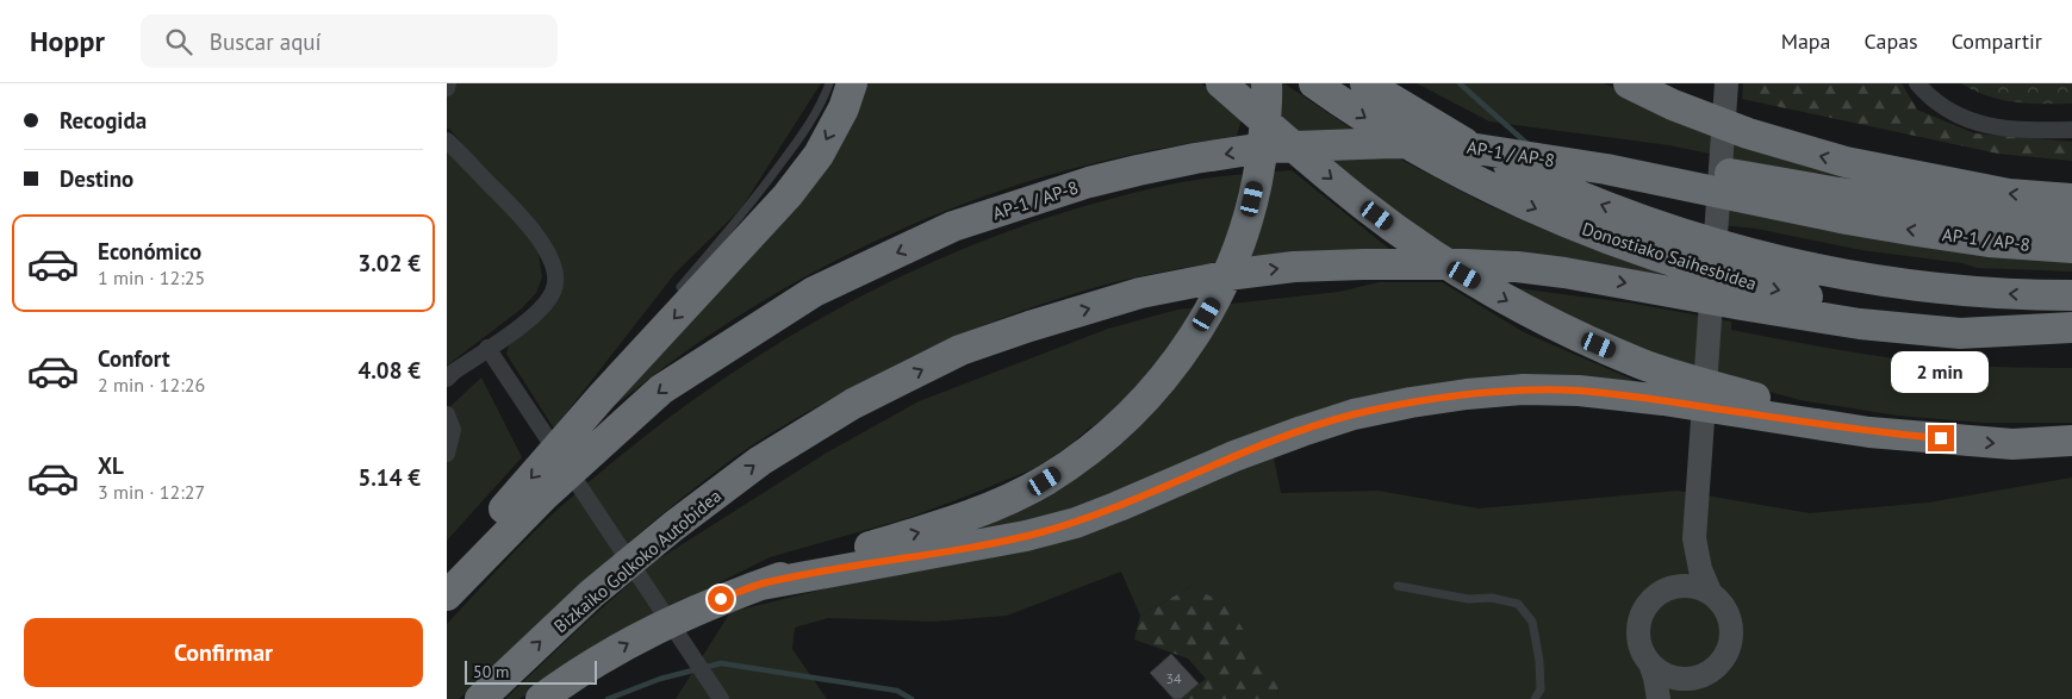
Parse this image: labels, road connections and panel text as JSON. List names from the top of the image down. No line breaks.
{"streets":{"highway":["AP-1 / AP-8","Donostiako Saihesbidea","Bizkaiko Golkoko Autobidea"]},"crossings":[["Donostiako Saihesbidea","Bizkaiko Golkoko Autobidea"]],"house_numbers":["34"],"scale_bar":"50 m","page":{"header":"Hoppr","search":"Buscar aquí","nav":["Mapa","Capas","Compartir"],"banner":["Recogida","Destino"],"list":[{"name":"Económico","note":"1 min · 12:25","value":"3.02 €"},{"name":"Confort","note":"2 min · 12:26","value":"4.08 €"},{"name":"XL","note":"3 min · 12:27","value":"5.14 €"}],"bubble":"2 min","buttons":"Confirmar","scale":"50 m"}}
